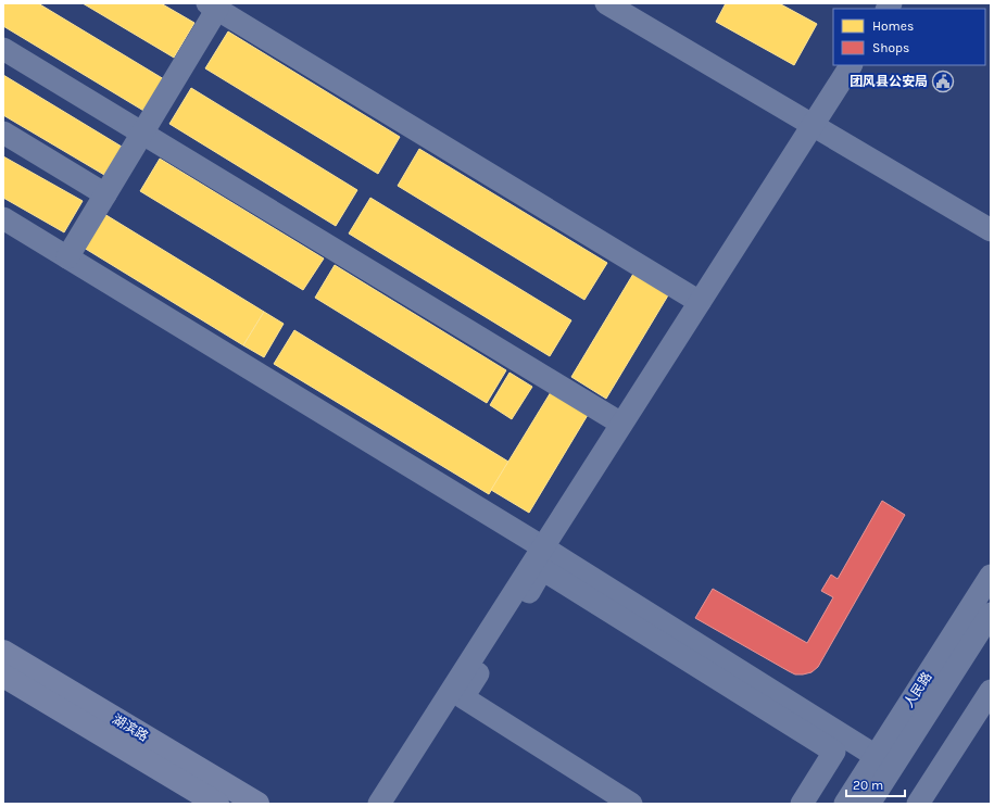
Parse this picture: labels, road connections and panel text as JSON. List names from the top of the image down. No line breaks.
{"streets":{"main road":["湖滨路"],"street":["人民路"]},"places":{"public building":["团风县公安局"]},"legend":["Homes","Shops"],"scale_bar":"20 m"}
